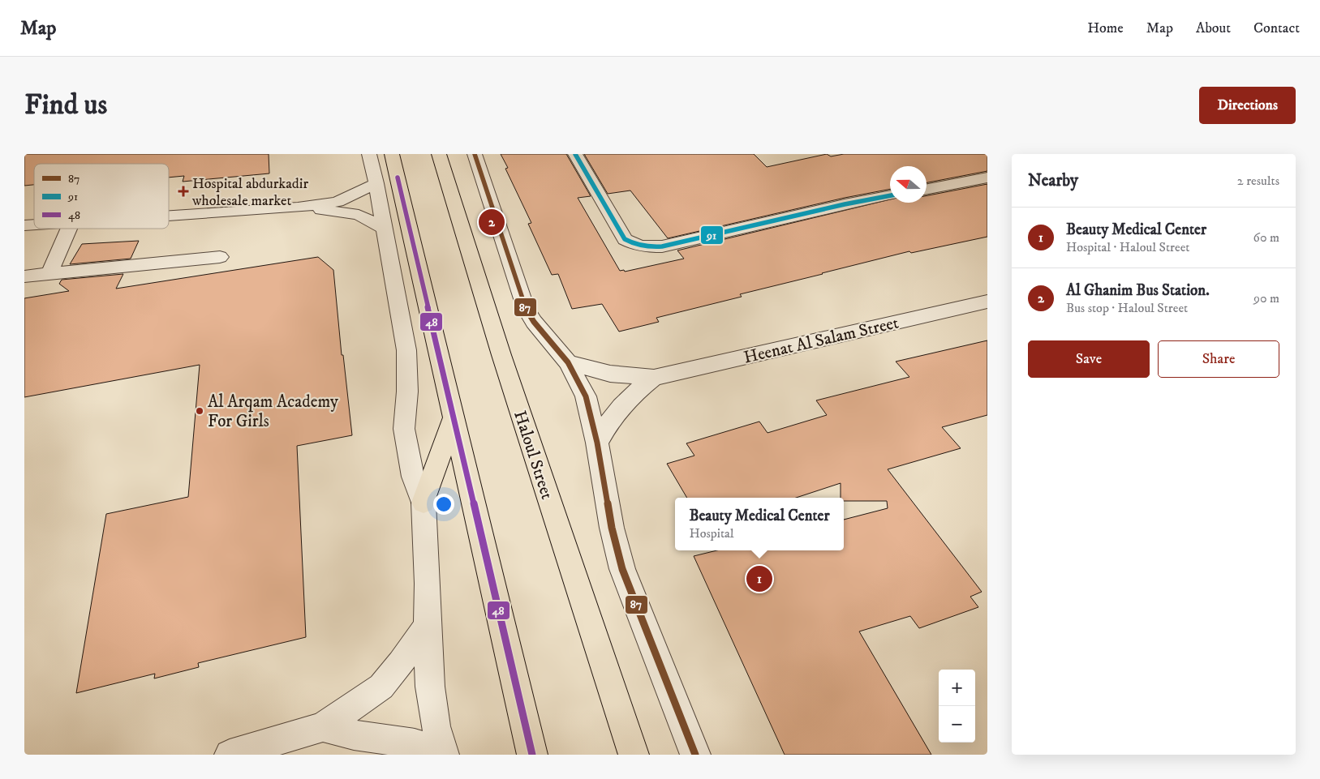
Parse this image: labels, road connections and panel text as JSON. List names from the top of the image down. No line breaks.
{"streets":{"main road":["Haloul Street"],"street":["Heenat Al Salam Street"]},"places":{"health":["Hospital abdurkadir wholesale market"],"other":["Al Arqam Academy For Girls"]},"lines":["transit line 87","transit line 91","transit line 48"],"legend":["87","91","48"],"north":"left","page":{"header":"Map","nav":["Home","Map","About","Contact"],"buttons":["Directions",["Save","Share"]],"title":"Find us","heading":["Nearby","2 results"],"list":[{"mark":"1","name":"Beauty Medical Center","note":"Hospital · Haloul Street","value":"60 m"},{"mark":"2","name":"Al Ghanim Bus Station.","note":"Bus stop · Haloul Street","value":"90 m"}],"pins":["2","1"],"popup":["Beauty Medical Center","Hospital"],"map_buttons":["+","−"]}}
